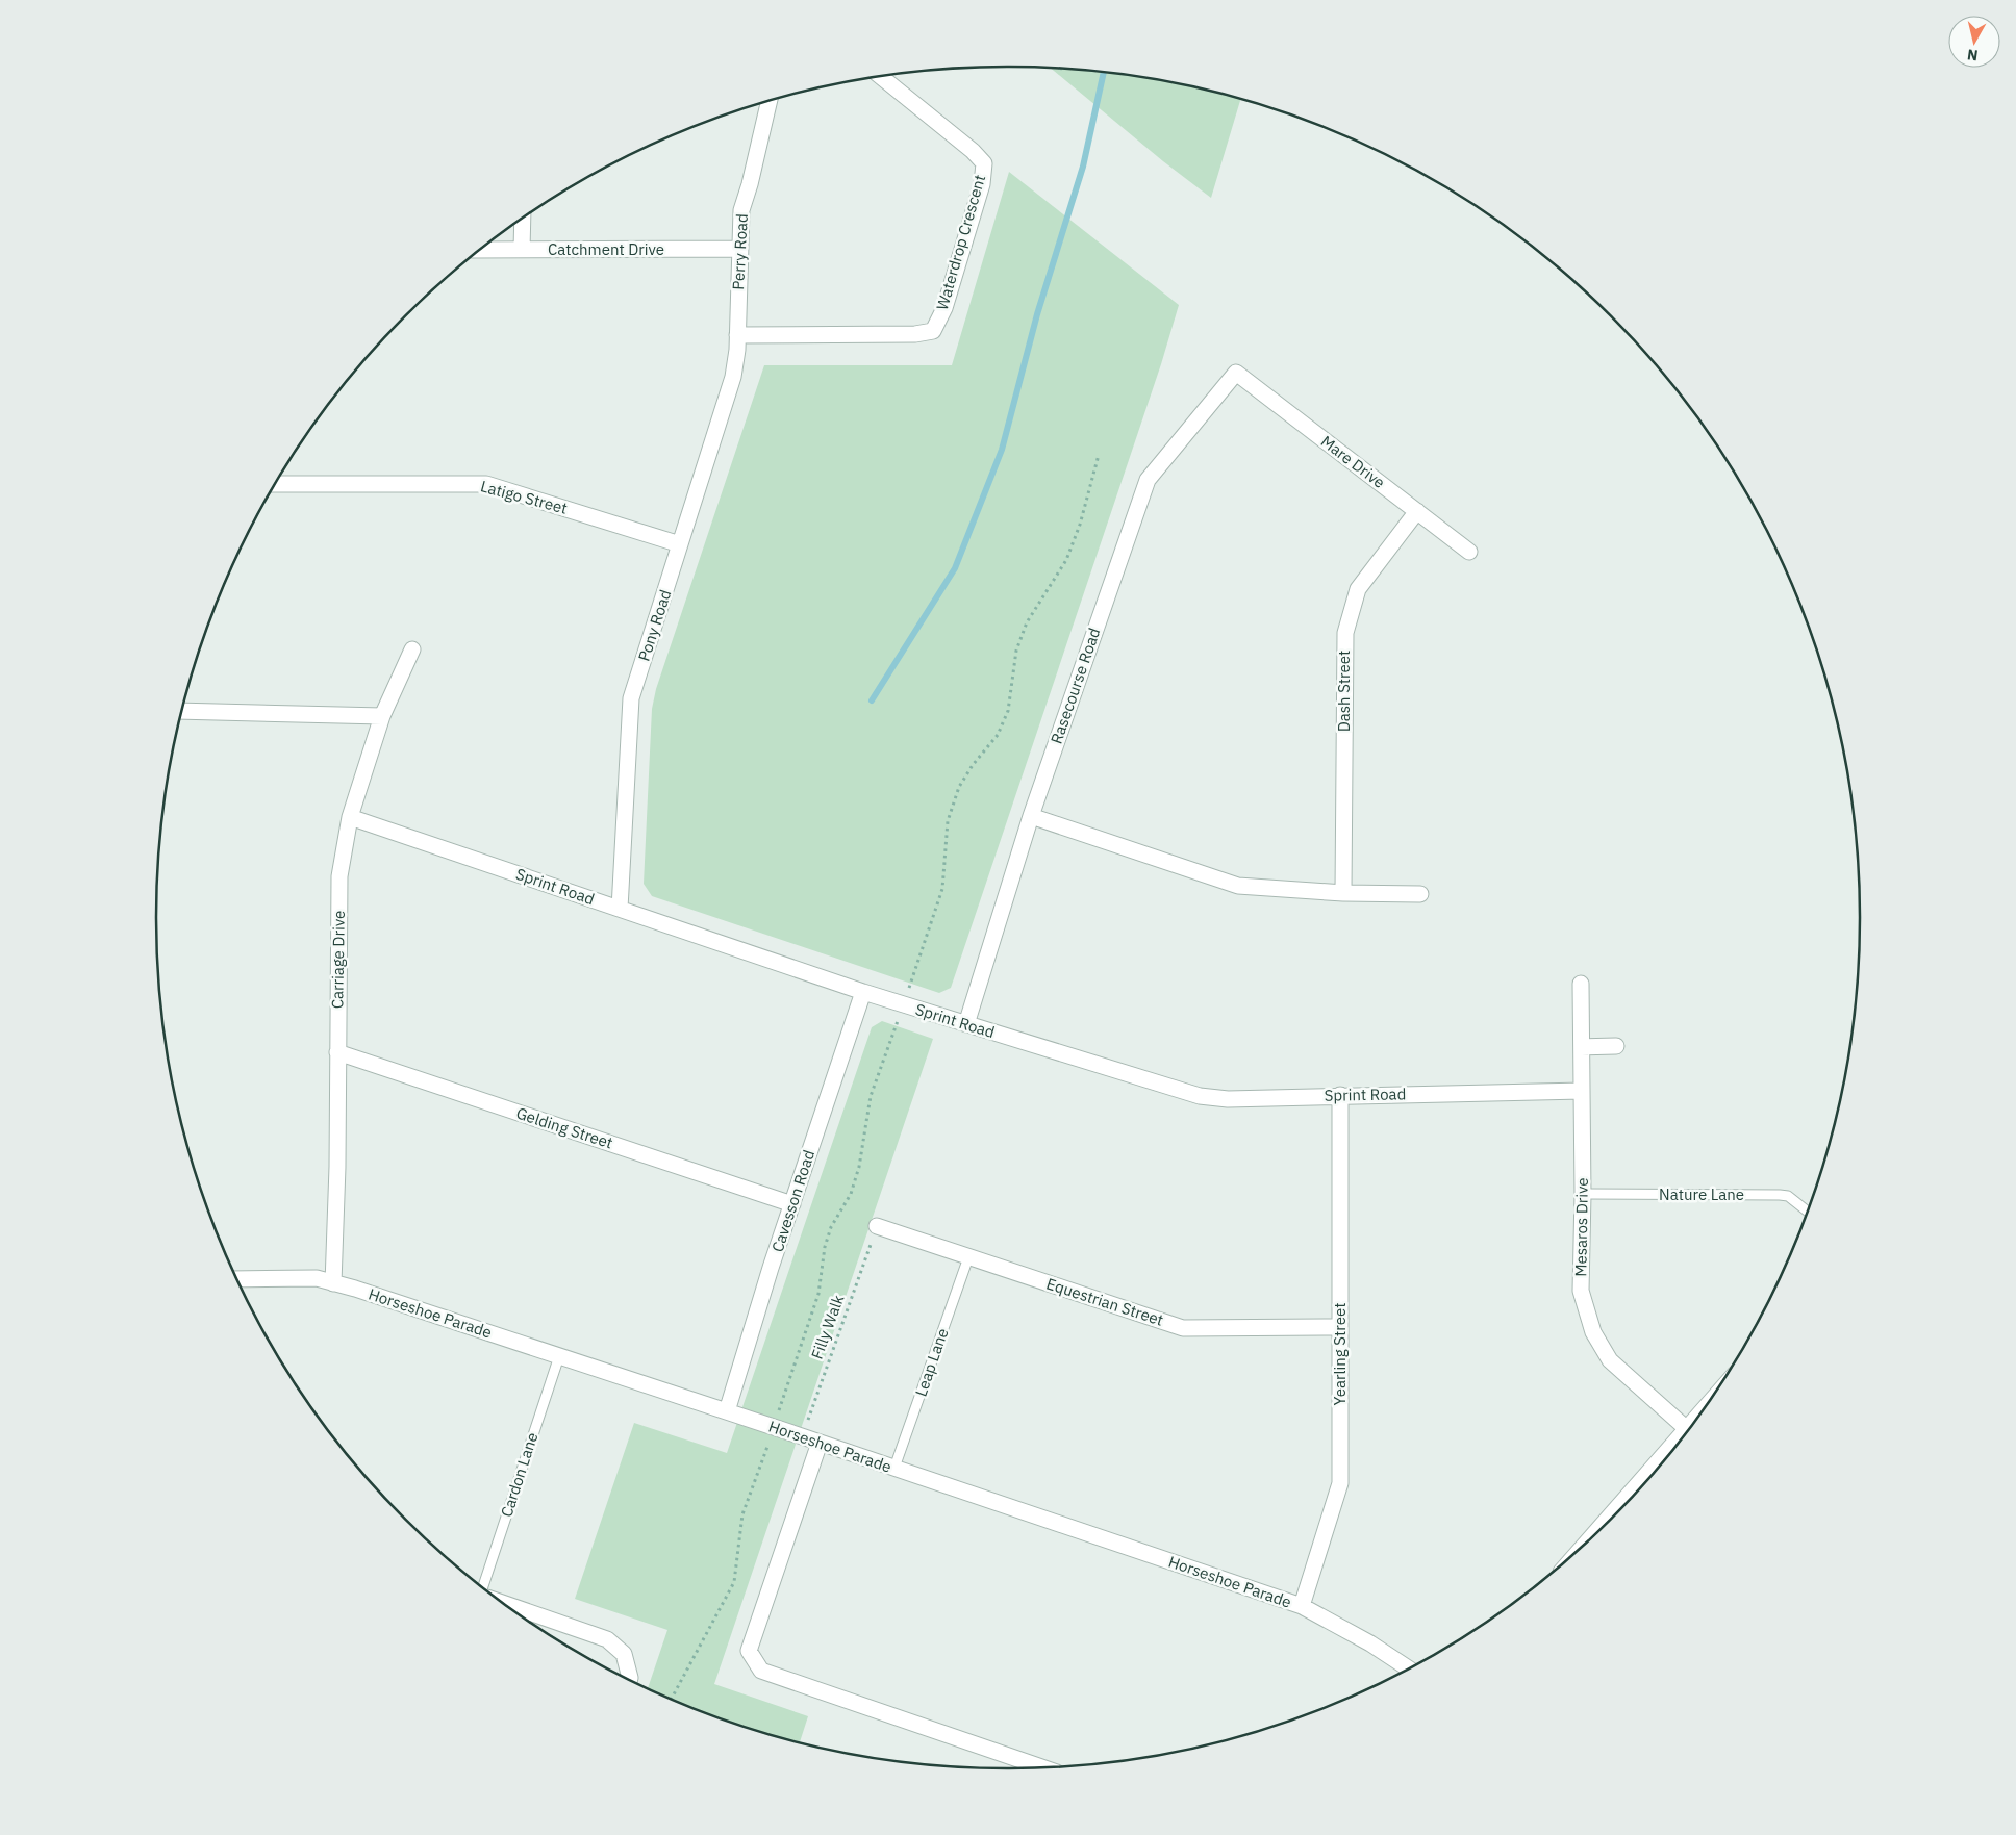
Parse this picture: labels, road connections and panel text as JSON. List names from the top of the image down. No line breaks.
{"streets":{"street":["Waterdrop Crescent","Catchment Drive","Perry Road","Mare Drive","Latigo Street","Pony Road","Rasecourse Road","Dash Street","Sprint Road","Carriage Drive","Gelding Street","Cavesson Road","Mesaros Drive","Equestrian Street","Horseshoe Parade","Yearling Street"],"lane":["Nature Lane","Leap Lane","Cardon Lane"],"path":["Filly Walk"]},"crossings":[["Waterdrop Crescent","Perry Road"],["Waterdrop Crescent","Pony Road"],["Catchment Drive","Perry Road"],["Perry Road","Pony Road"],["Mare Drive","Rasecourse Road"],["Mare Drive","Dash Street"],["Latigo Street","Pony Road"],["Pony Road","Sprint Road"],["Rasecourse Road","Sprint Road"],["Sprint Road","Carriage Drive"],["Sprint Road","Cavesson Road"],["Sprint Road","Mesaros Drive"],["Sprint Road","Yearling Street"],["Carriage Drive","Gelding Street"],["Carriage Drive","Horseshoe Parade"],["Gelding Street","Cavesson Road"],["Nature Lane","Mesaros Drive"],["Cavesson Road","Horseshoe Parade"],["Equestrian Street","Filly Walk"],["Equestrian Street","Yearling Street"],["Equestrian Street","Leap Lane"],["Horseshoe Parade","Filly Walk"],["Horseshoe Parade","Yearling Street"],["Horseshoe Parade","Leap Lane"],["Horseshoe Parade","Cardon Lane"]],"north":"bottom"}
